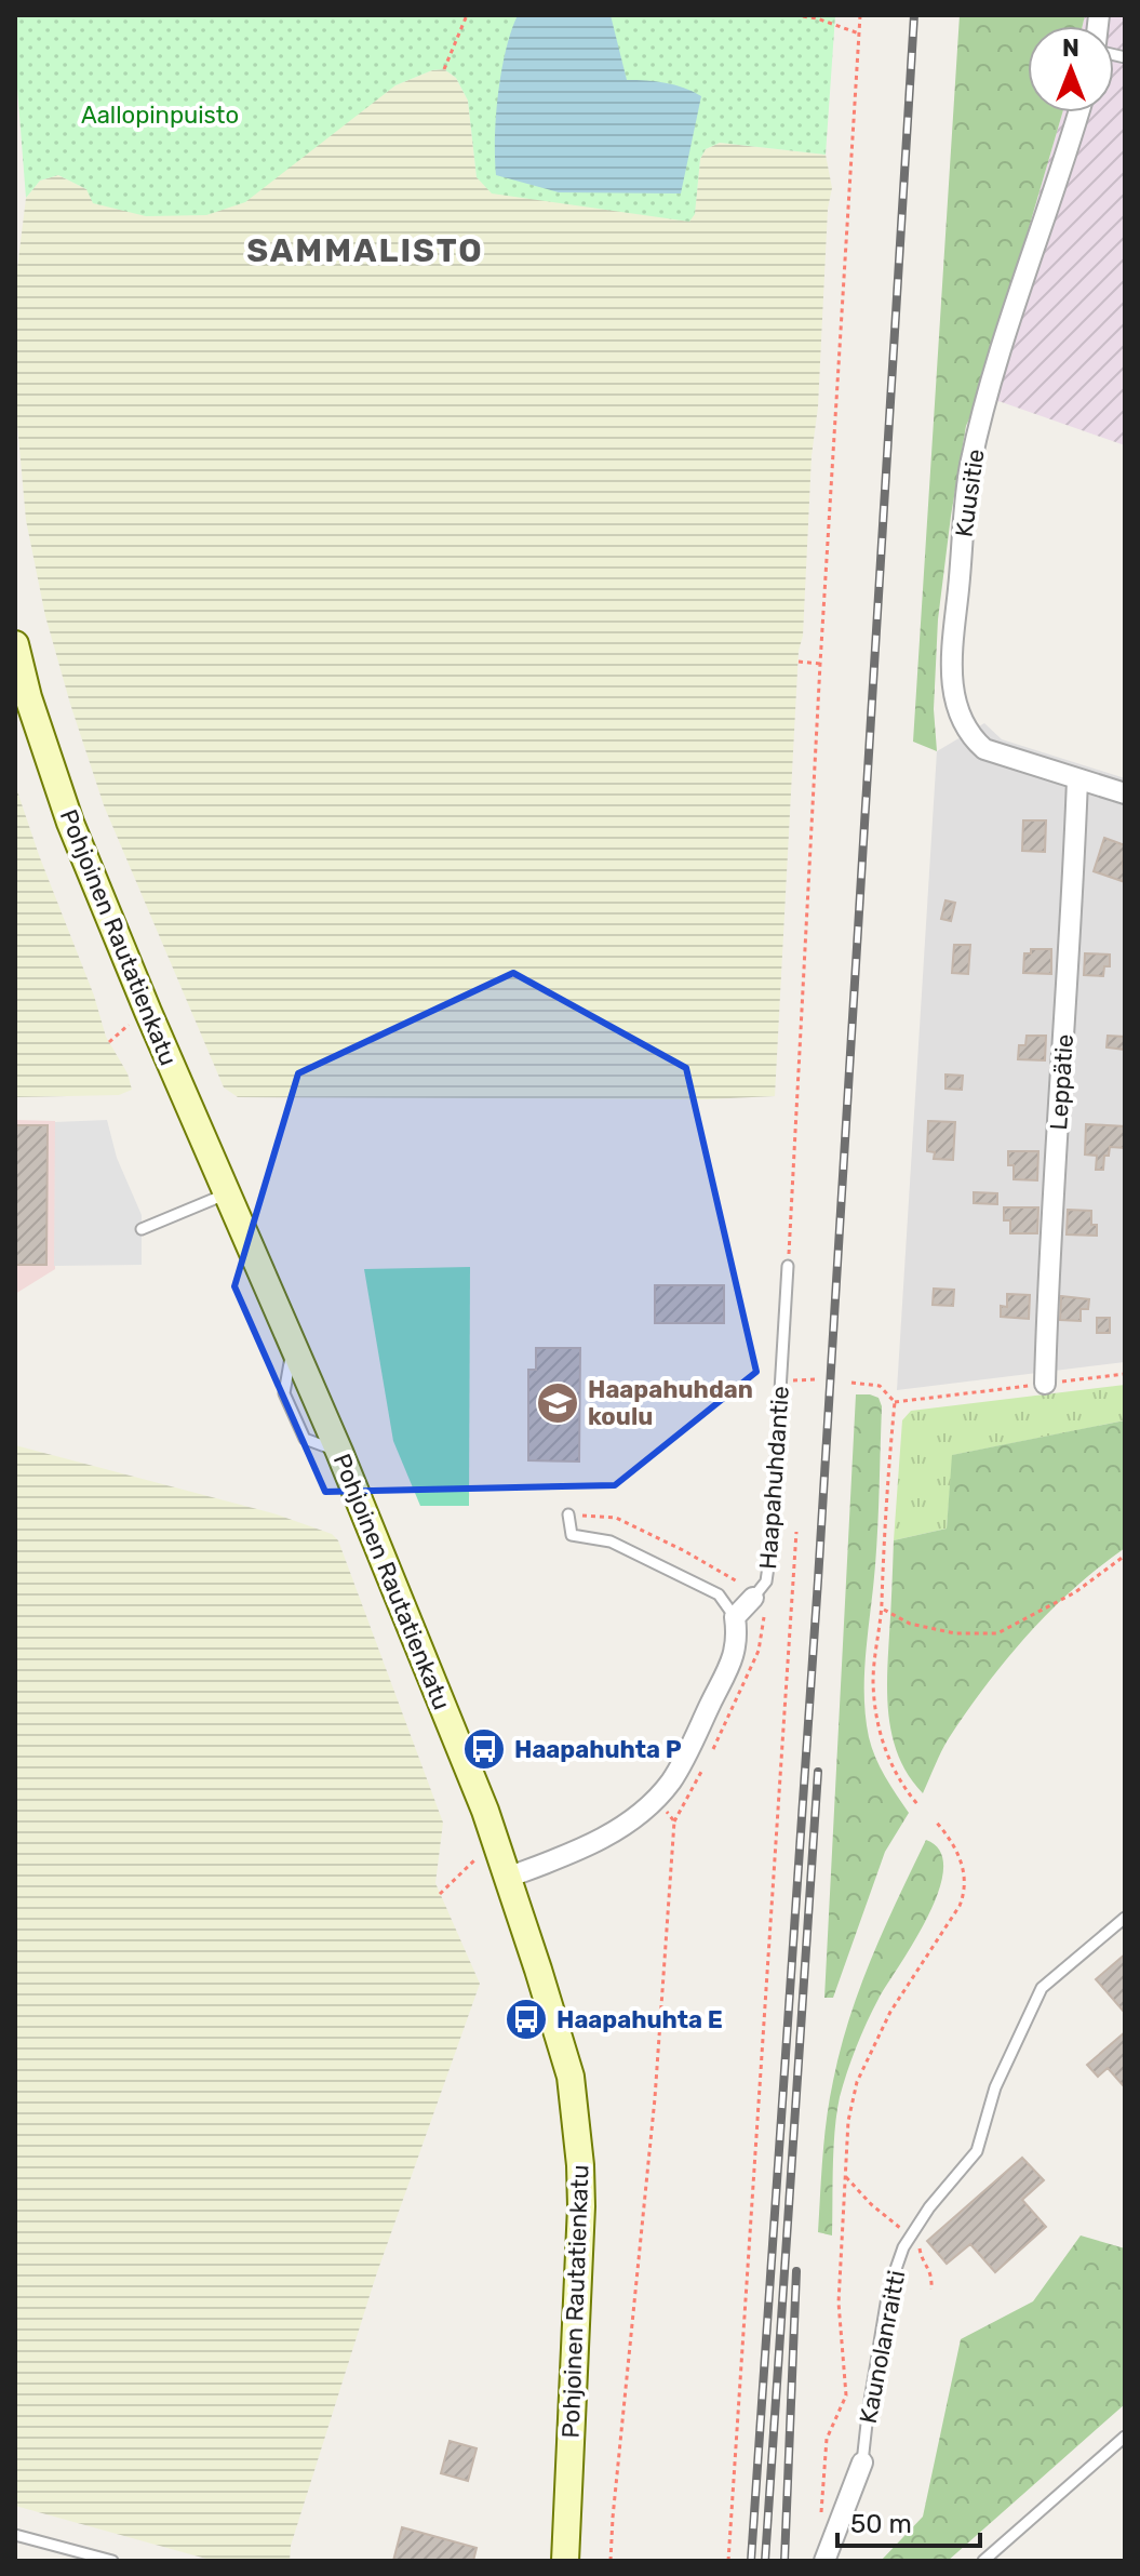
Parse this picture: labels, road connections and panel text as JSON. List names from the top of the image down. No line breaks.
{"streets":{"street":["Kuusitie","Pohjoinen Rautatienkatu","Leppätie","Haapahuhdantie","Kaunolanraitti"]},"crossings":[["Kuusitie","Leppätie"]],"districts":["SAMMALISTO"],"parks":["Aallopinpuisto"],"places":{"school or university":["Haapahuhdan koulu"],"bus stop":["Haapahuhta P","Haapahuhta E"]},"scale_bar":"50 m","north":"top"}
